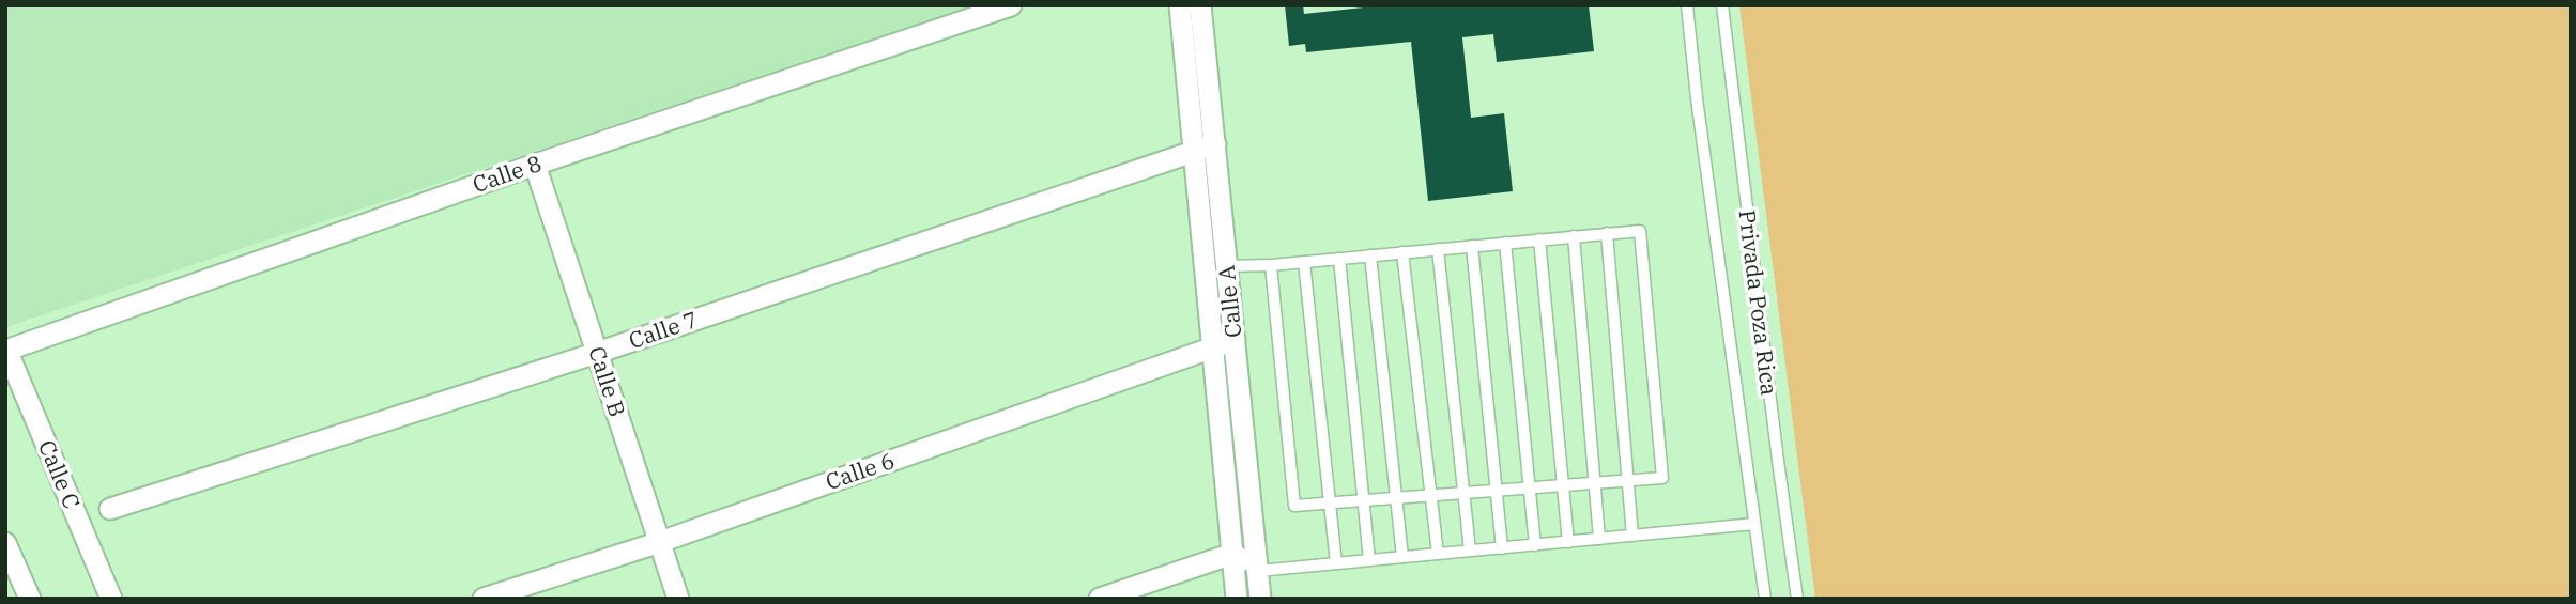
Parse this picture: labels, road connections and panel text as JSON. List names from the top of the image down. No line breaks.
{"streets":{"street":["Calle 8","Calle A","Calle 7","Calle B","Calle 6","Calle C"],"lane":["Privada Poza Rica"]},"crossings":[["Calle 8","Calle B"],["Calle 8","Calle C"],["Calle A","Calle 7"],["Calle A","Calle 6"],["Calle 7","Calle B"],["Calle B","Calle 6"]]}
